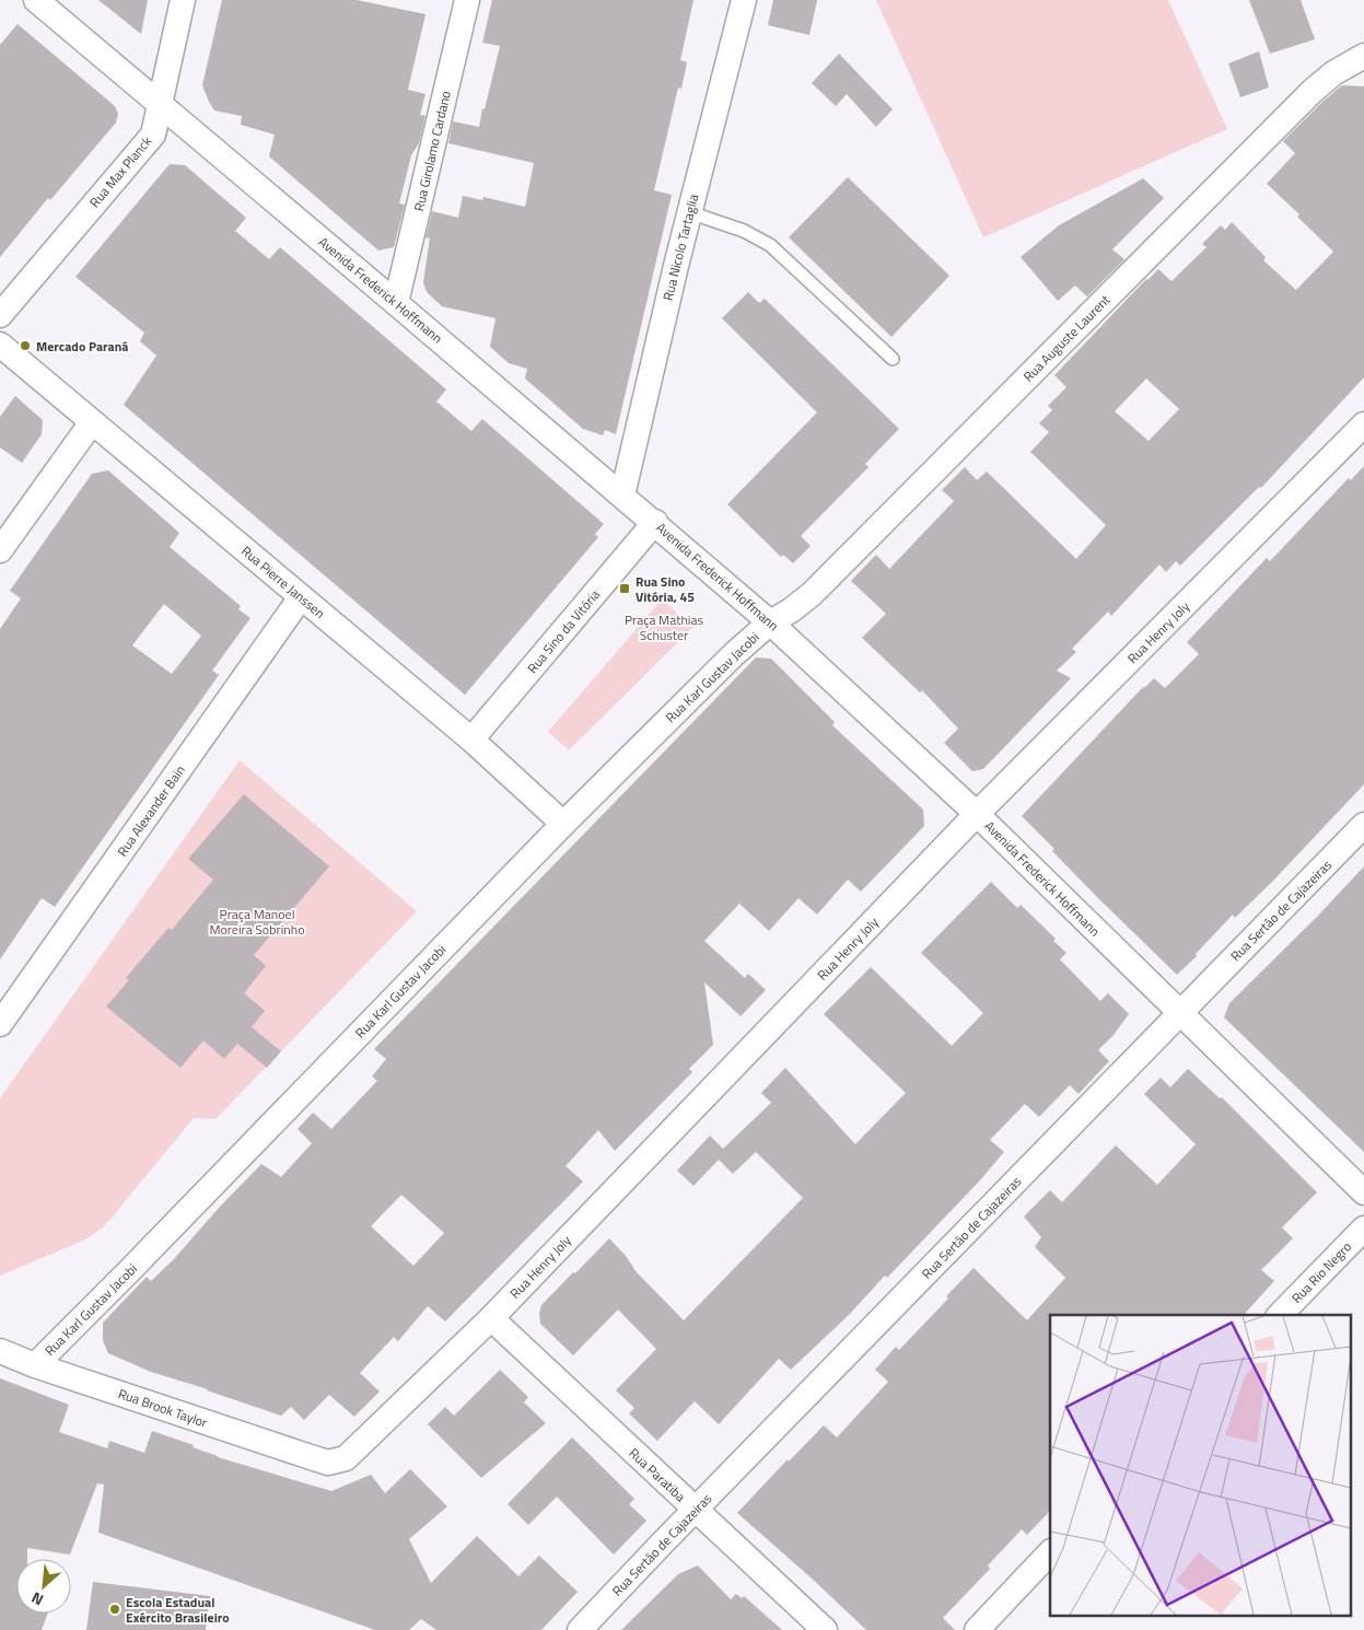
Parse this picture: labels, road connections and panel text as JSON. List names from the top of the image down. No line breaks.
{"streets":{"street":["Rua Girolamo Cardano","Rua Max Planck","Rua Nicolo Tartaglia","Avenida Frederick Hoffmann","Rua Auguste Laurent","Rua Pierre Janssen","Rua Sino da Vitória","Rua Henry Joly","Rua Karl Gustav Jacobi","Rua Alexander Bain","Rua Sertão de Cajazeiras","Rua Rio Negro","Rua Brook Taylor","Rua Paratiba"]},"crossings":[["Rua Girolamo Cardano","Avenida Frederick Hoffmann"],["Rua Max Planck","Avenida Frederick Hoffmann"],["Rua Nicolo Tartaglia","Avenida Frederick Hoffmann"],["Avenida Frederick Hoffmann","Rua Auguste Laurent"],["Avenida Frederick Hoffmann","Rua Sino da Vitória"],["Avenida Frederick Hoffmann","Rua Henry Joly"],["Avenida Frederick Hoffmann","Rua Karl Gustav Jacobi"],["Avenida Frederick Hoffmann","Rua Sertão de Cajazeiras"],["Rua Auguste Laurent","Rua Karl Gustav Jacobi"],["Rua Pierre Janssen","Rua Sino da Vitória"],["Rua Pierre Janssen","Rua Karl Gustav Jacobi"],["Rua Pierre Janssen","Rua Alexander Bain"],["Rua Henry Joly","Rua Brook Taylor"],["Rua Henry Joly","Rua Paratiba"],["Rua Karl Gustav Jacobi","Rua Brook Taylor"],["Rua Sertão de Cajazeiras","Rua Paratiba"]],"parks":["Praça Mathias Schuster","Praça Manoel Moreira Sobrinho"],"places":{"other":["Mercado Paraná","Escola Estadual Exército Brasileiro"],"transit":["Rua Sino Vitória, 45"]},"north":"bottom left"}
